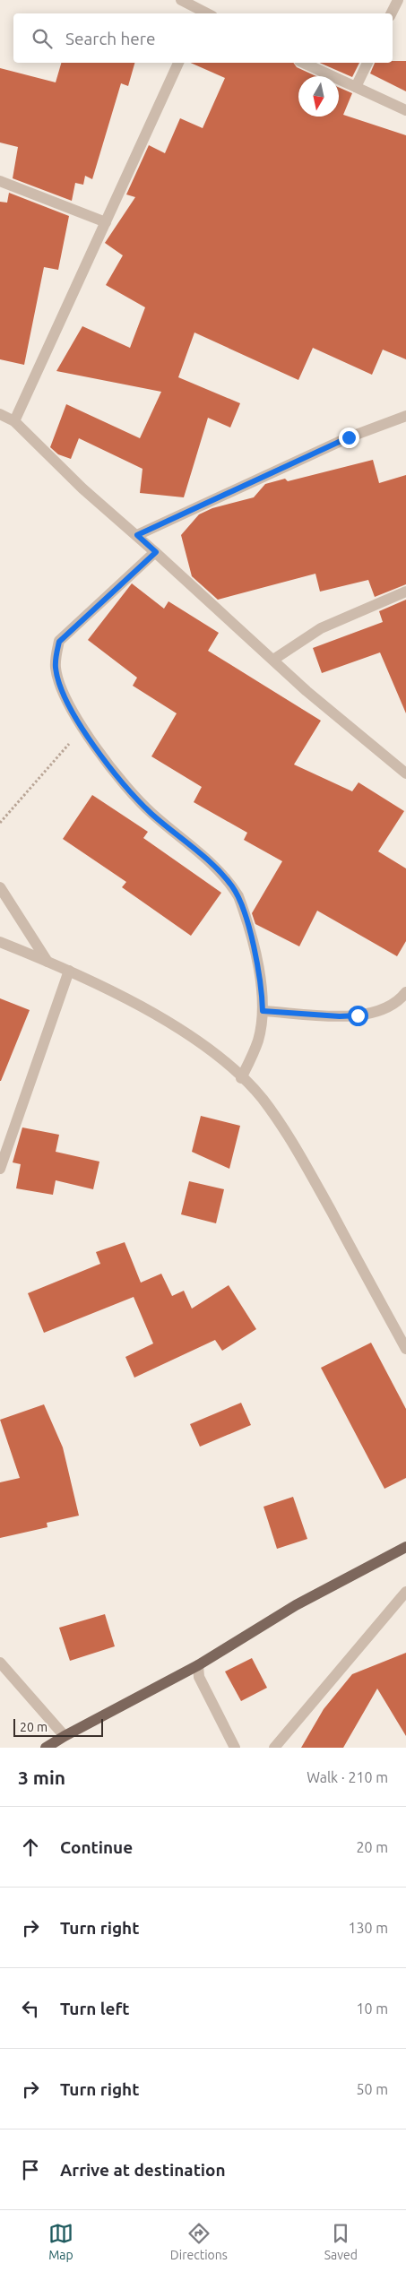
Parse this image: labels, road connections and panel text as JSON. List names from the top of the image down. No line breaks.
{"scale_bar":"20 m","north":"bottom","page":{"search":"Search here","scale":"20 m","heading":["3 min","Walk · 210 m"],"list":[["Continue","20 m"],["Turn right","130 m"],["Turn left","10 m"],["Turn right","50 m"],"Arrive at destination"],"nav":["Map","Directions","Saved"]}}
